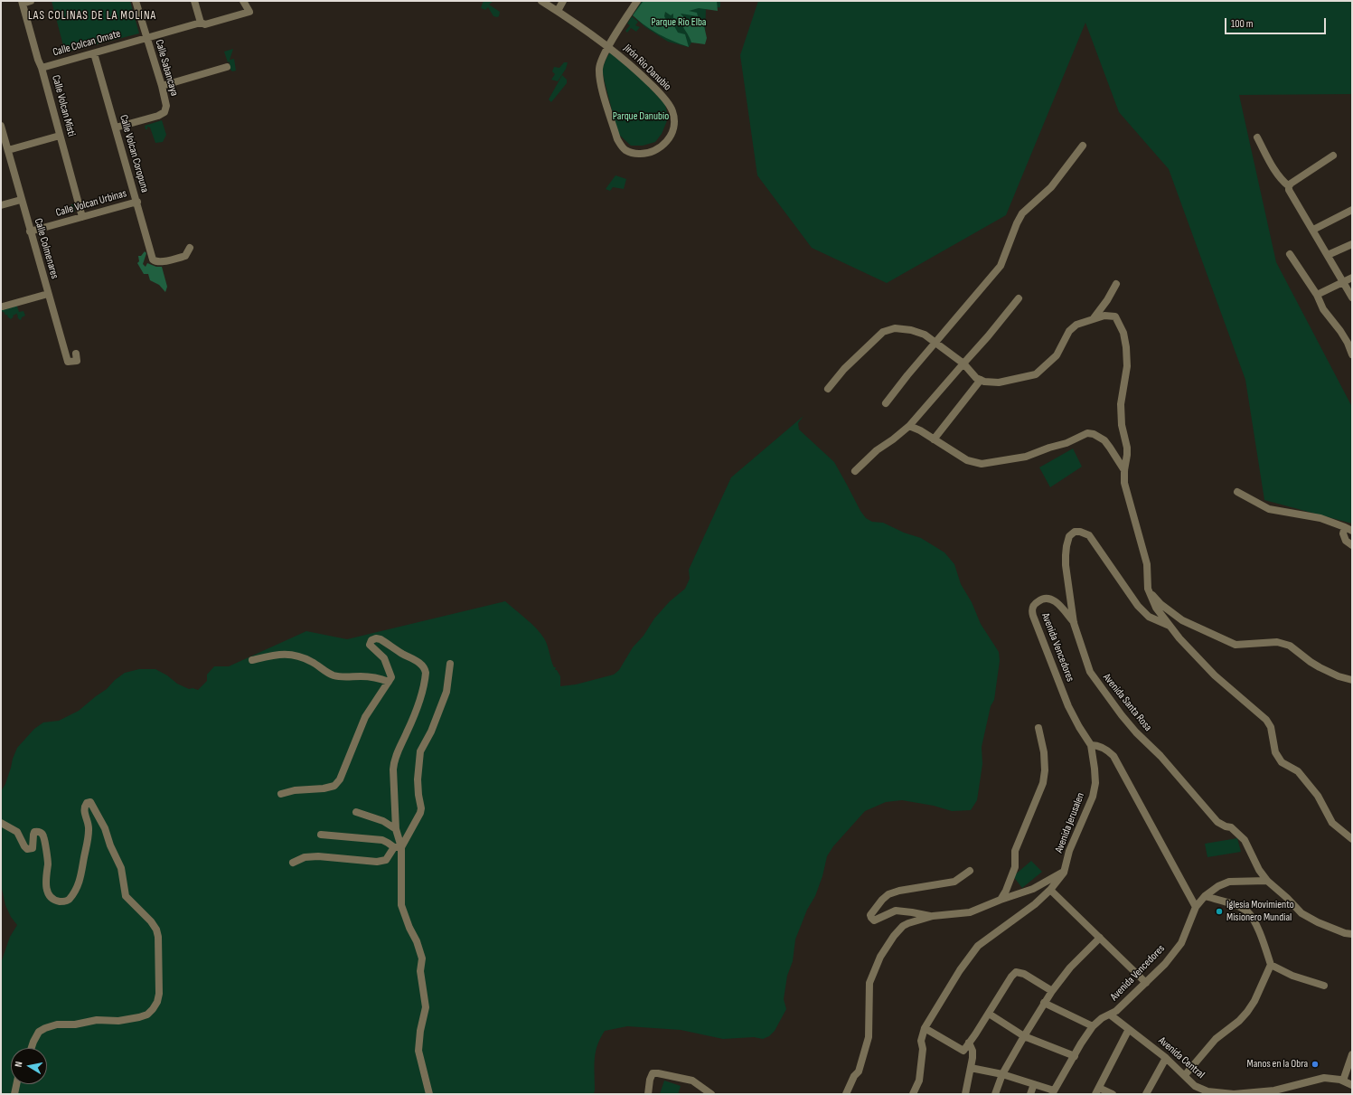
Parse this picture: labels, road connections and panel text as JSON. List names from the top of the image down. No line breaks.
{"streets":{"street":["Calle Colcan Omate","Calle Sabancaya","Jirón Rio Danubio","Calle Volcan Misti","Calle Volcan Coropuna","Calle Volcan Urbinas","Calle Colmenares","Avenida Vencedores","Avenida Santa Rosa","Avenida Jerusalen","Avenida Central"]},"crossings":[["Calle Colcan Omate","Calle Sabancaya"],["Calle Colcan Omate","Calle Volcan Misti"],["Calle Colcan Omate","Calle Volcan Coropuna"],["Calle Sabancaya","Calle Volcan Coropuna"],["Calle Volcan Misti","Calle Volcan Urbinas"],["Calle Volcan Coropuna","Calle Volcan Urbinas"],["Calle Volcan Urbinas","Calle Colmenares"],["Avenida Vencedores","Avenida Santa Rosa"],["Avenida Vencedores","Avenida Jerusalen"],["Avenida Vencedores","Avenida Central"]],"districts":["LAS COLINAS DE LA MOLINA"],"parks":["Parque Río Elba","Parque Danubio"],"places":["Iglesia Movimiento Misionero Mundial","Manos en la Obra"],"scale_bar":"100 m","north":"left"}
